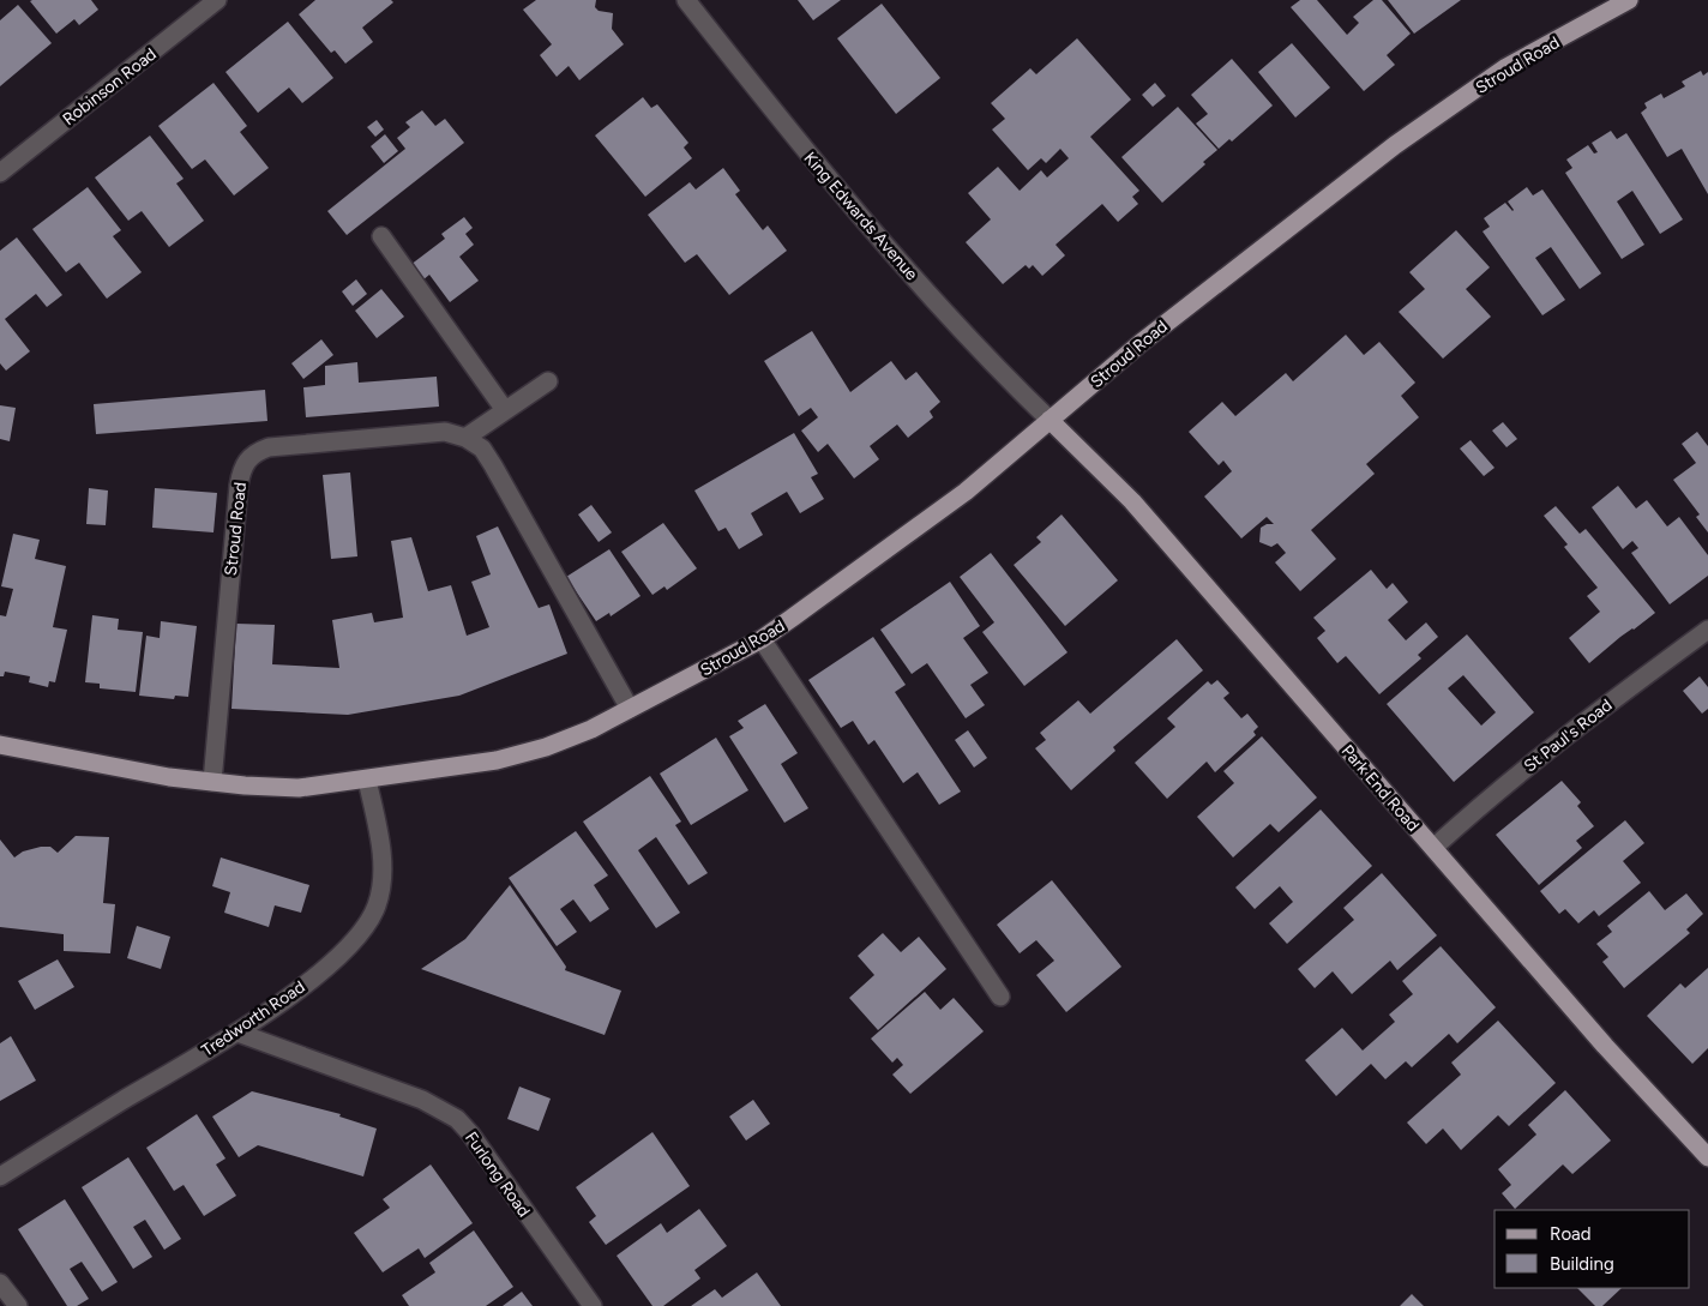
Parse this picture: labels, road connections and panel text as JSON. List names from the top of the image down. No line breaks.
{"streets":{"main road":["Stroud Road","Park End Road"],"street":["Robinson Road","King Edwards Avenue","St Paul's Road","Tredworth Road","Furlong Road"]},"crossings":[["Stroud Road","King Edwards Avenue"],["Stroud Road","Park End Road"],["Stroud Road","Tredworth Road"],["King Edwards Avenue","Park End Road"],["St Paul's Road","Park End Road"],["Tredworth Road","Furlong Road"]],"legend":["Road","Building"]}
